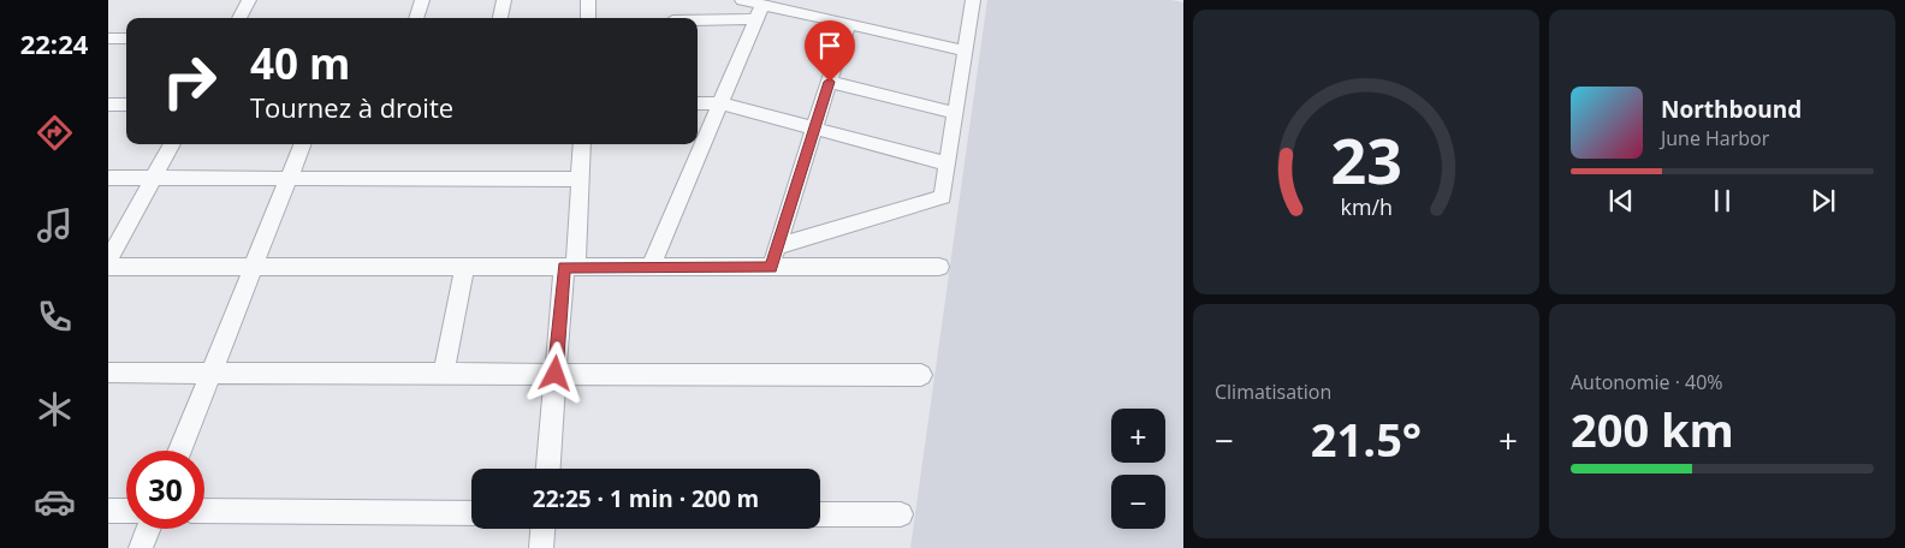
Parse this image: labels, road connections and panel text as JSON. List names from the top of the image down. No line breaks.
{"page":{"tabs":"22:24","turn":["40 m","Tournez à droite"],"song":["Northbound","June Harbor"],"tile":["Climatisation",["Autonomie · 40%","200 km"]],"map_buttons":["+","−"],"heat":["−","21.5°","+"],"limit":"30","trip":"22:25 · 1 min · 200 m","gauge":["23","km/h"]}}
